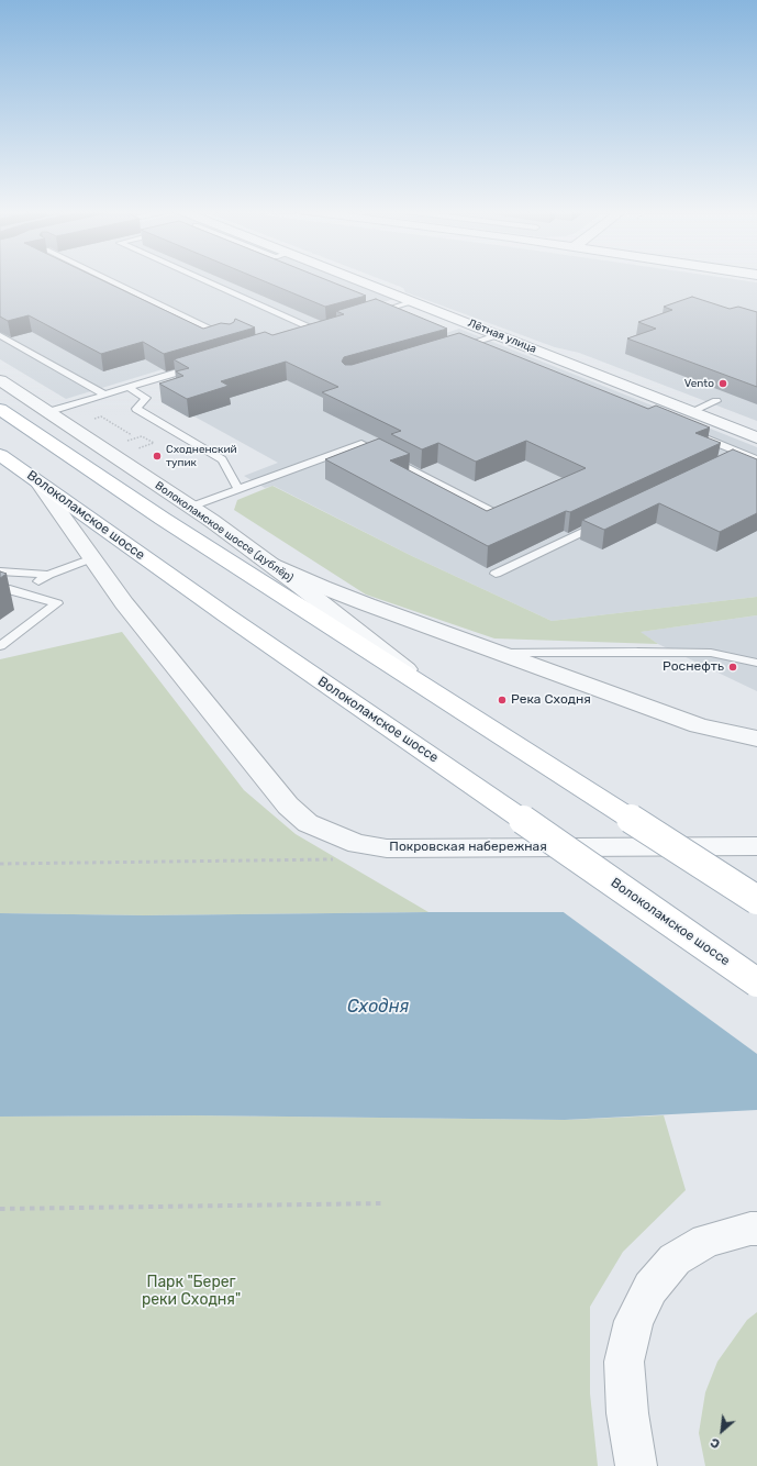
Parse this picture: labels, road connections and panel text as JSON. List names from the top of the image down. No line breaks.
{"streets":{"main road":["Волоколамское шоссе"],"street":["Лётная улица","Волоколамское шоссе (дублёр)","Покровская набережная"]},"crossings":[["Волоколамское шоссе","Покровская набережная"]],"water":["Сходня"],"parks":["Парк \"Берег реки Сходня\""],"places":["Vento","Сходненский тупик","Роснефть","Река Сходня"],"north":"bottom left"}
